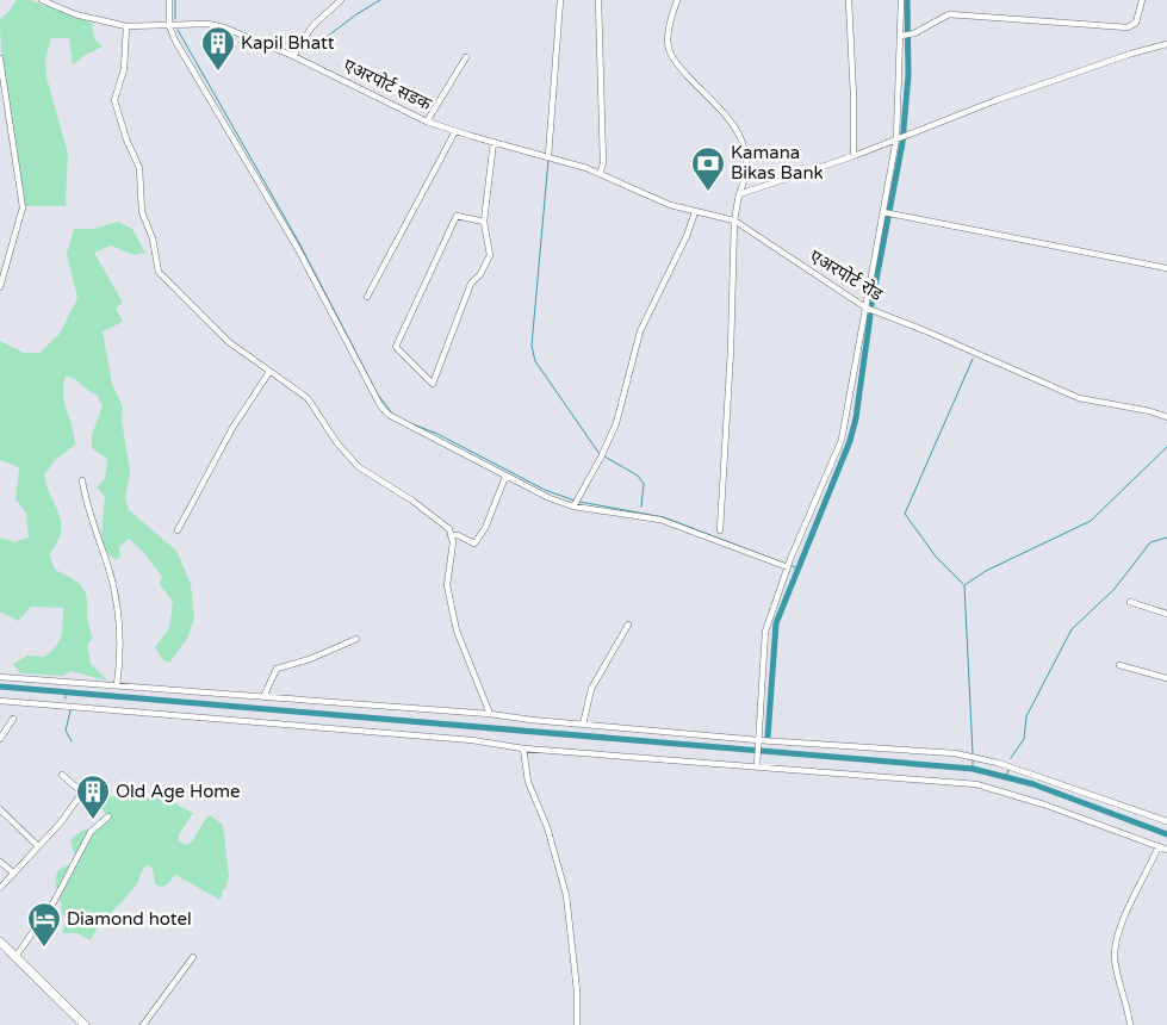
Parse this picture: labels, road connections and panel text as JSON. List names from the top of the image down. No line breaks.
{"streets":{"street":["एअरपोर्ट सडक","एअरपोर्ट रोड"]},"crossings":[["एअरपोर्ट सडक","एअरपोर्ट रोड"]],"places":{"building":["Kapil Bhatt","Old Age Home"],"bank":["Kamana Bikas Bank"],"hotel":["Diamond hotel"]}}
